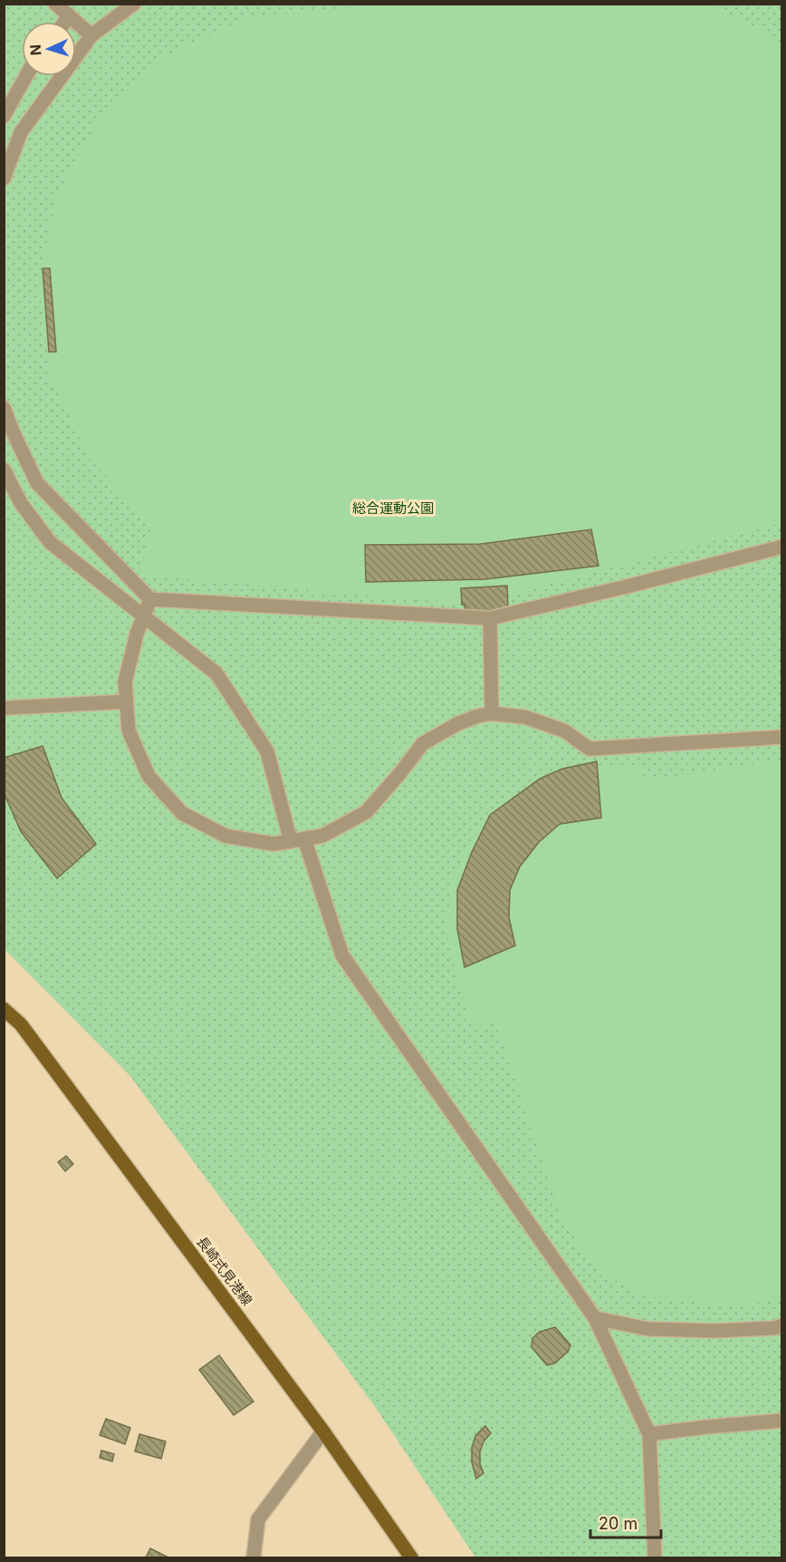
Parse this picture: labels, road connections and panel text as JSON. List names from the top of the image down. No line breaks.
{"streets":{"main road":["長崎式見港線"]},"parks":["総合運動公園"],"scale_bar":"20 m","north":"left"}
